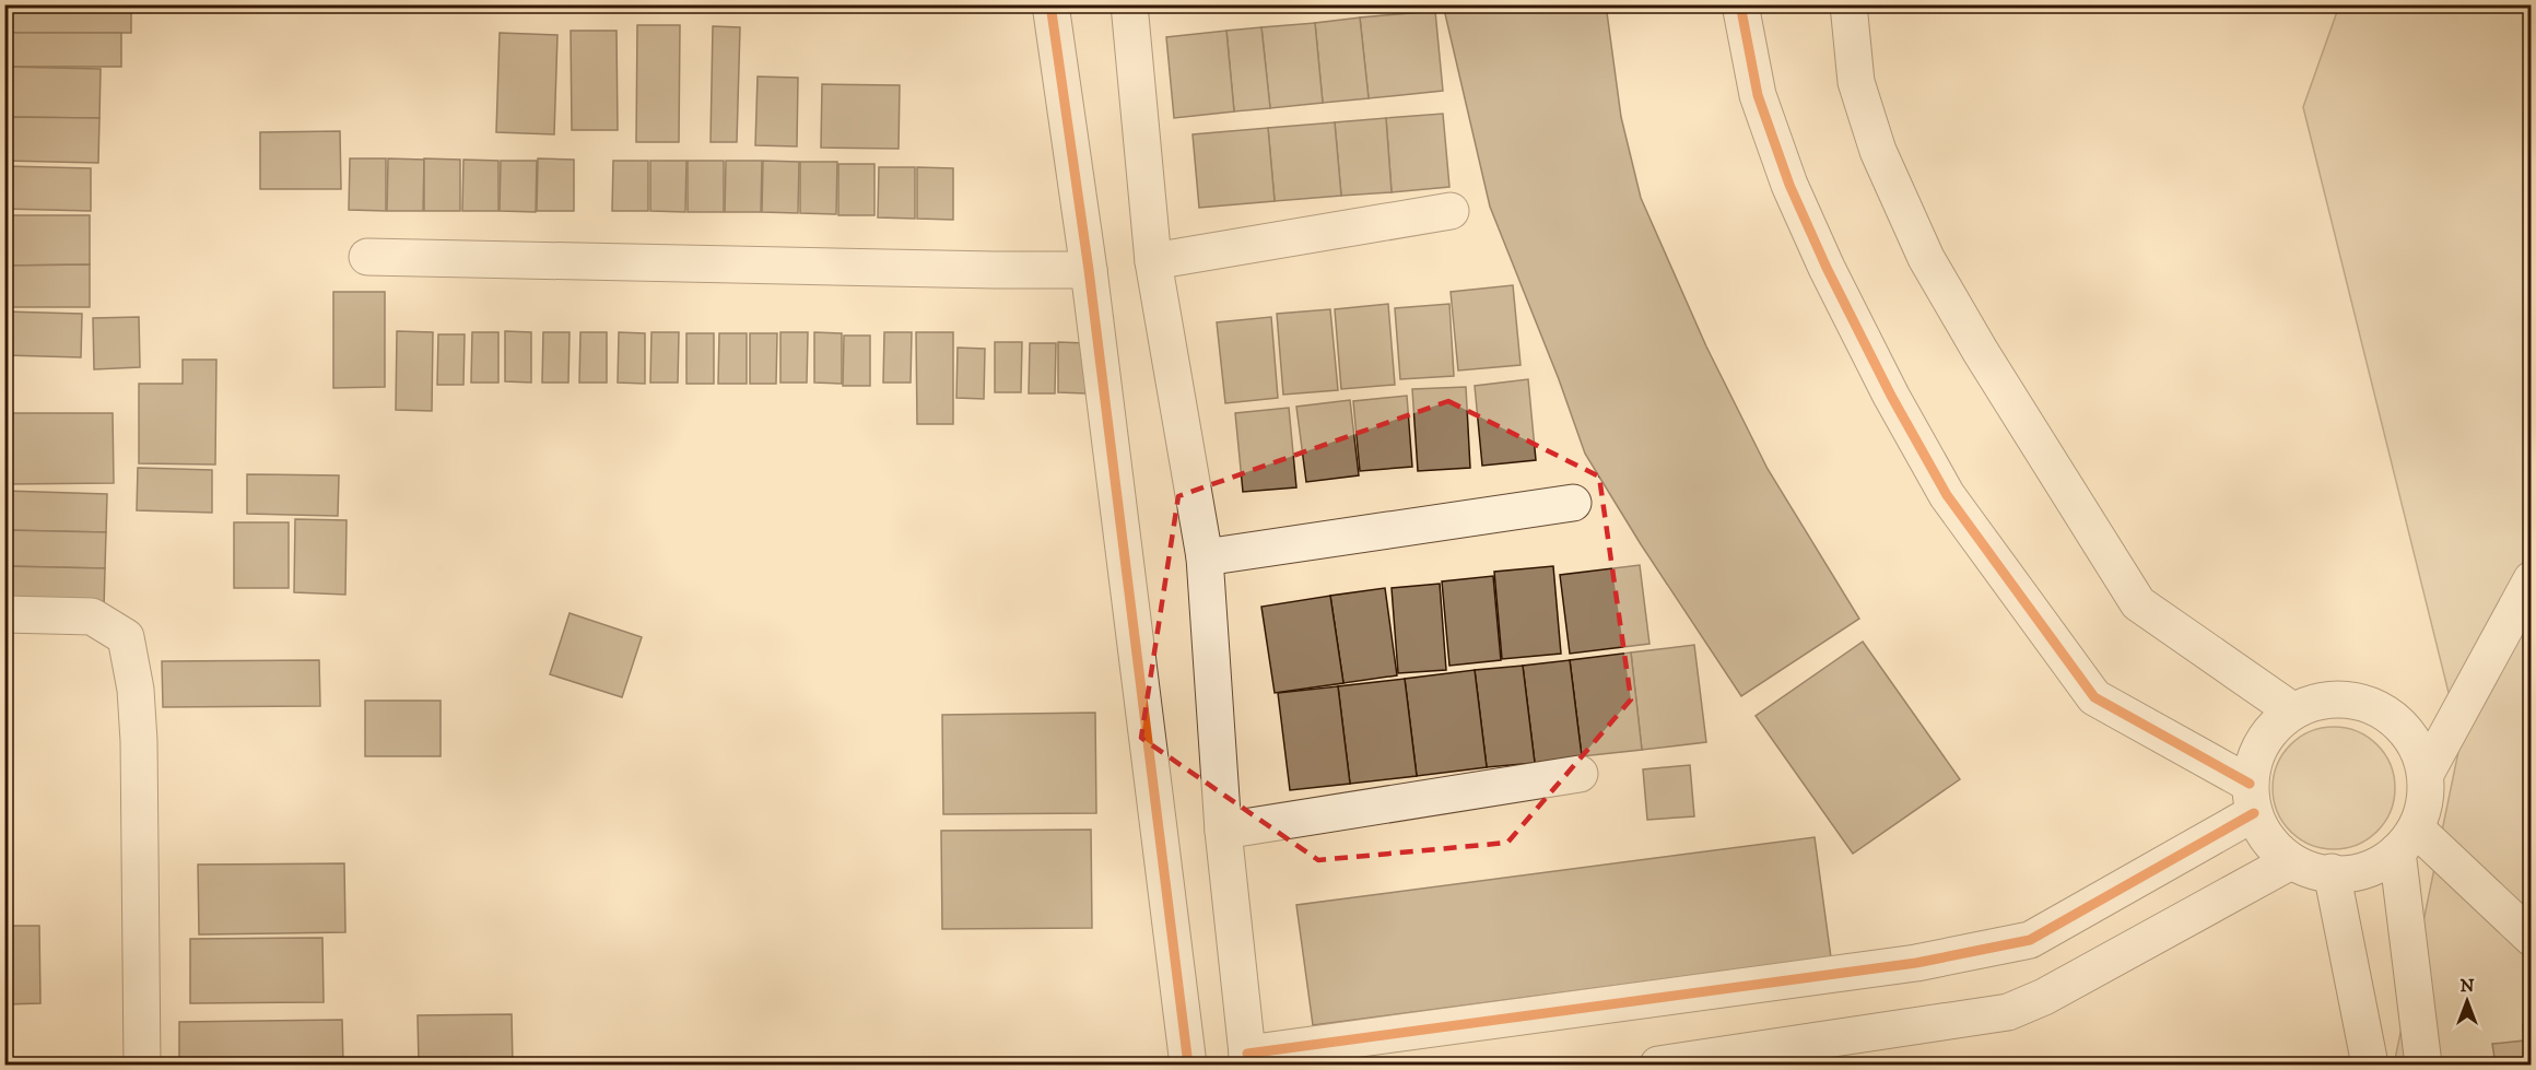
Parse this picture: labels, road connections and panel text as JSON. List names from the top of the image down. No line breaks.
{"north":"top"}
